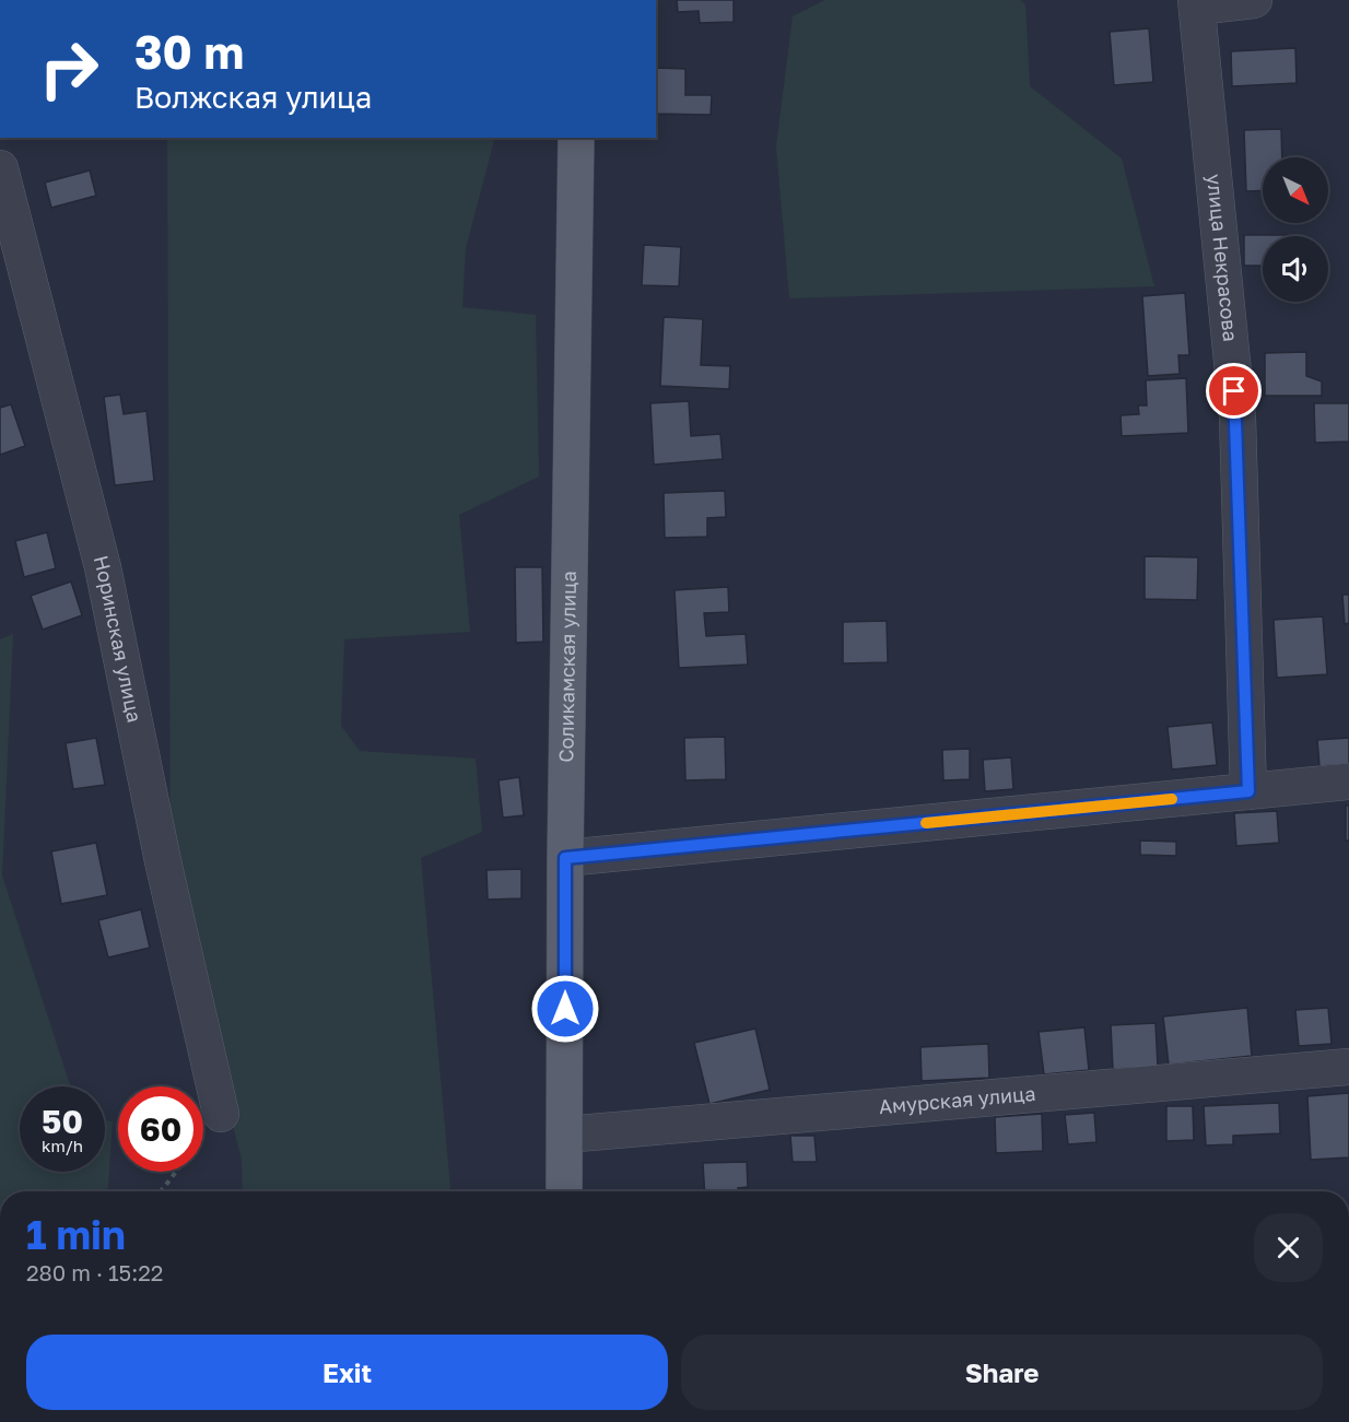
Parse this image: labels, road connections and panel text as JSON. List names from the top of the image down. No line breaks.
{"streets":{"main road":["Соликамская улица"],"street":["улица Некрасова","Норинская улица","Амурская улица"]},"crossings":[["Соликамская улица","Амурская улица"]],"north":"bottom right","page":{"turn":["30 m","Волжская улица"],"speed":"50 km/h","limit":"60","heading":["1 min","280 m · 15:22"],"buttons":["Exit","Share"]}}
